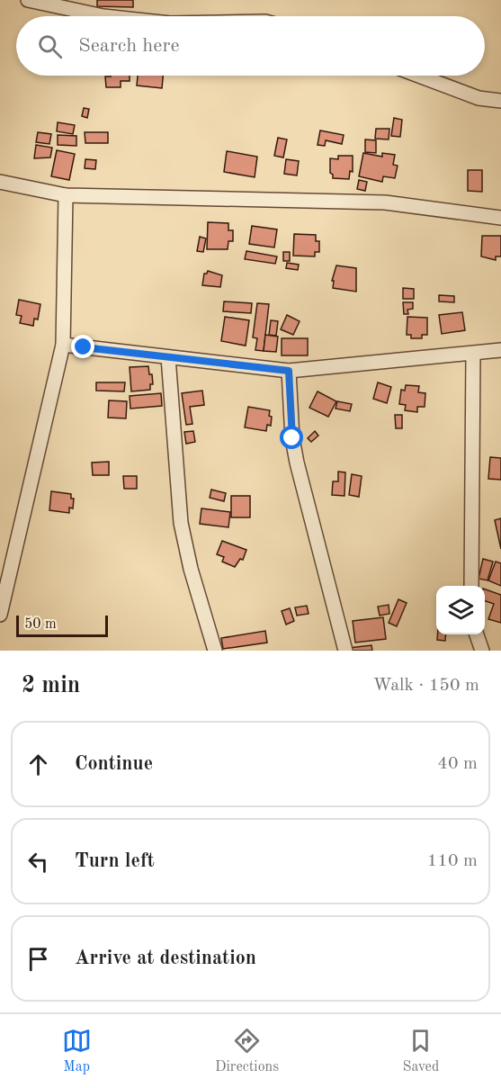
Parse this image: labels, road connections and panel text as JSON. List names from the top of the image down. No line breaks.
{"scale_bar":"50 m","page":{"search":"Search here","scale":"50 m","heading":["2 min","Walk · 150 m"],"list":[["Continue","40 m"],["Turn left","110 m"],"Arrive at destination"],"nav":["Map","Directions","Saved"]}}
